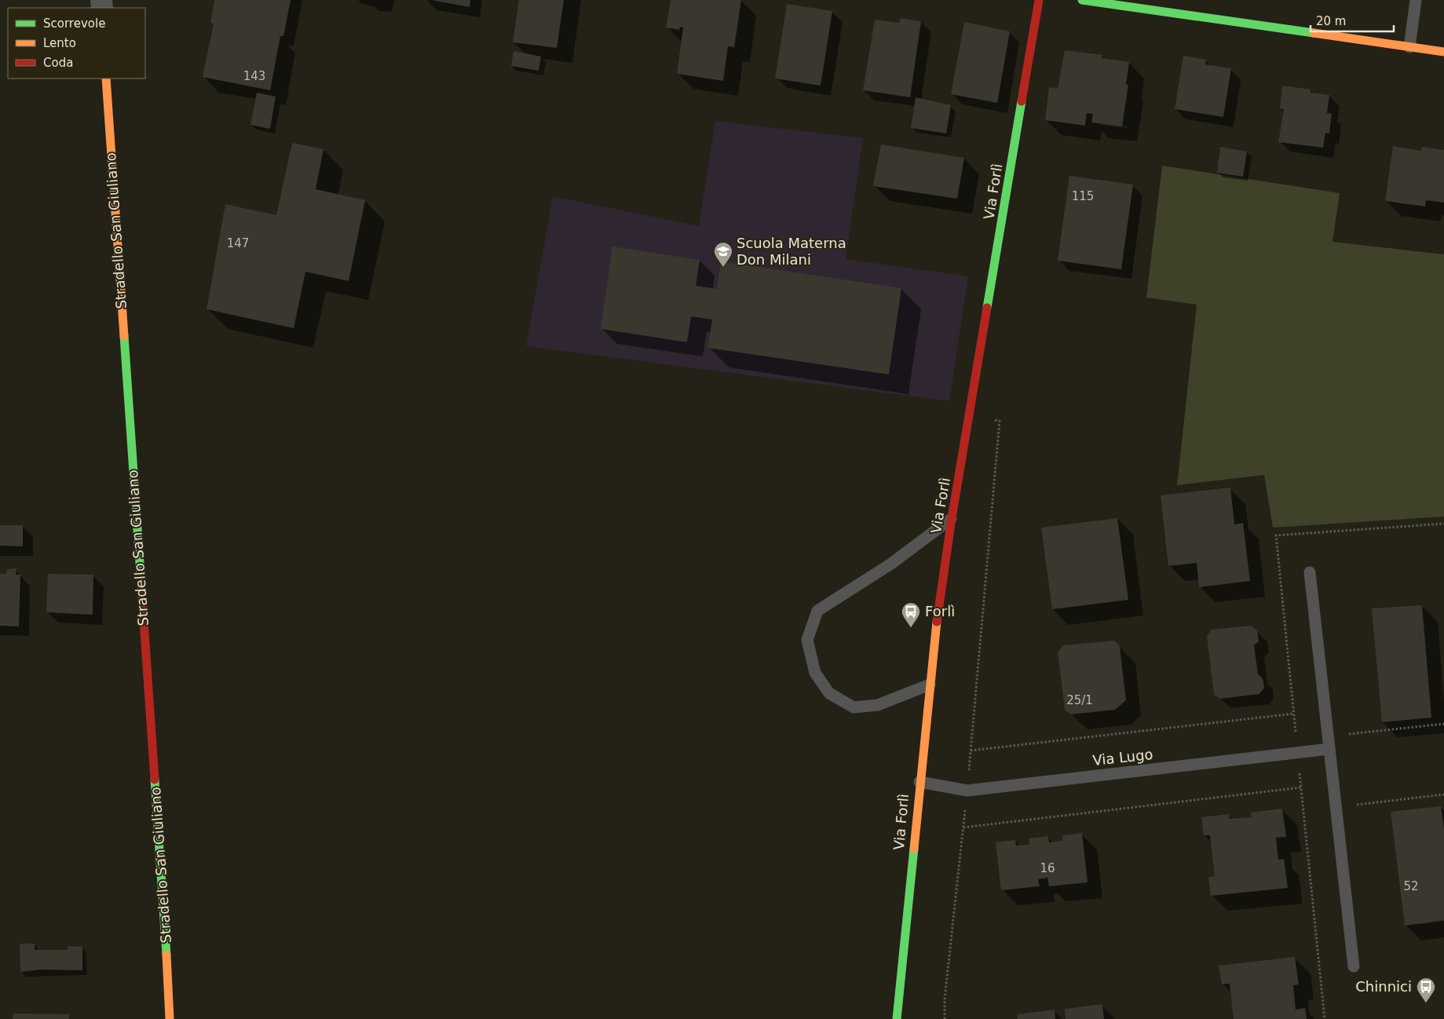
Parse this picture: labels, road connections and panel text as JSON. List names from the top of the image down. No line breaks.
{"streets":{"street":["Via Forlì","Stradello San Giuliano"],"lane":["Via Lugo"]},"crossings":[["Via Forlì","Via Lugo"]],"places":{"school or university":["Scuola Materna Don Milani"],"bus stop":["Forlì","Chinnici"]},"house_numbers":["143","115","147","25/1","16","52"],"legend":["Scorrevole","Lento","Coda"],"scale_bar":"20 m"}
